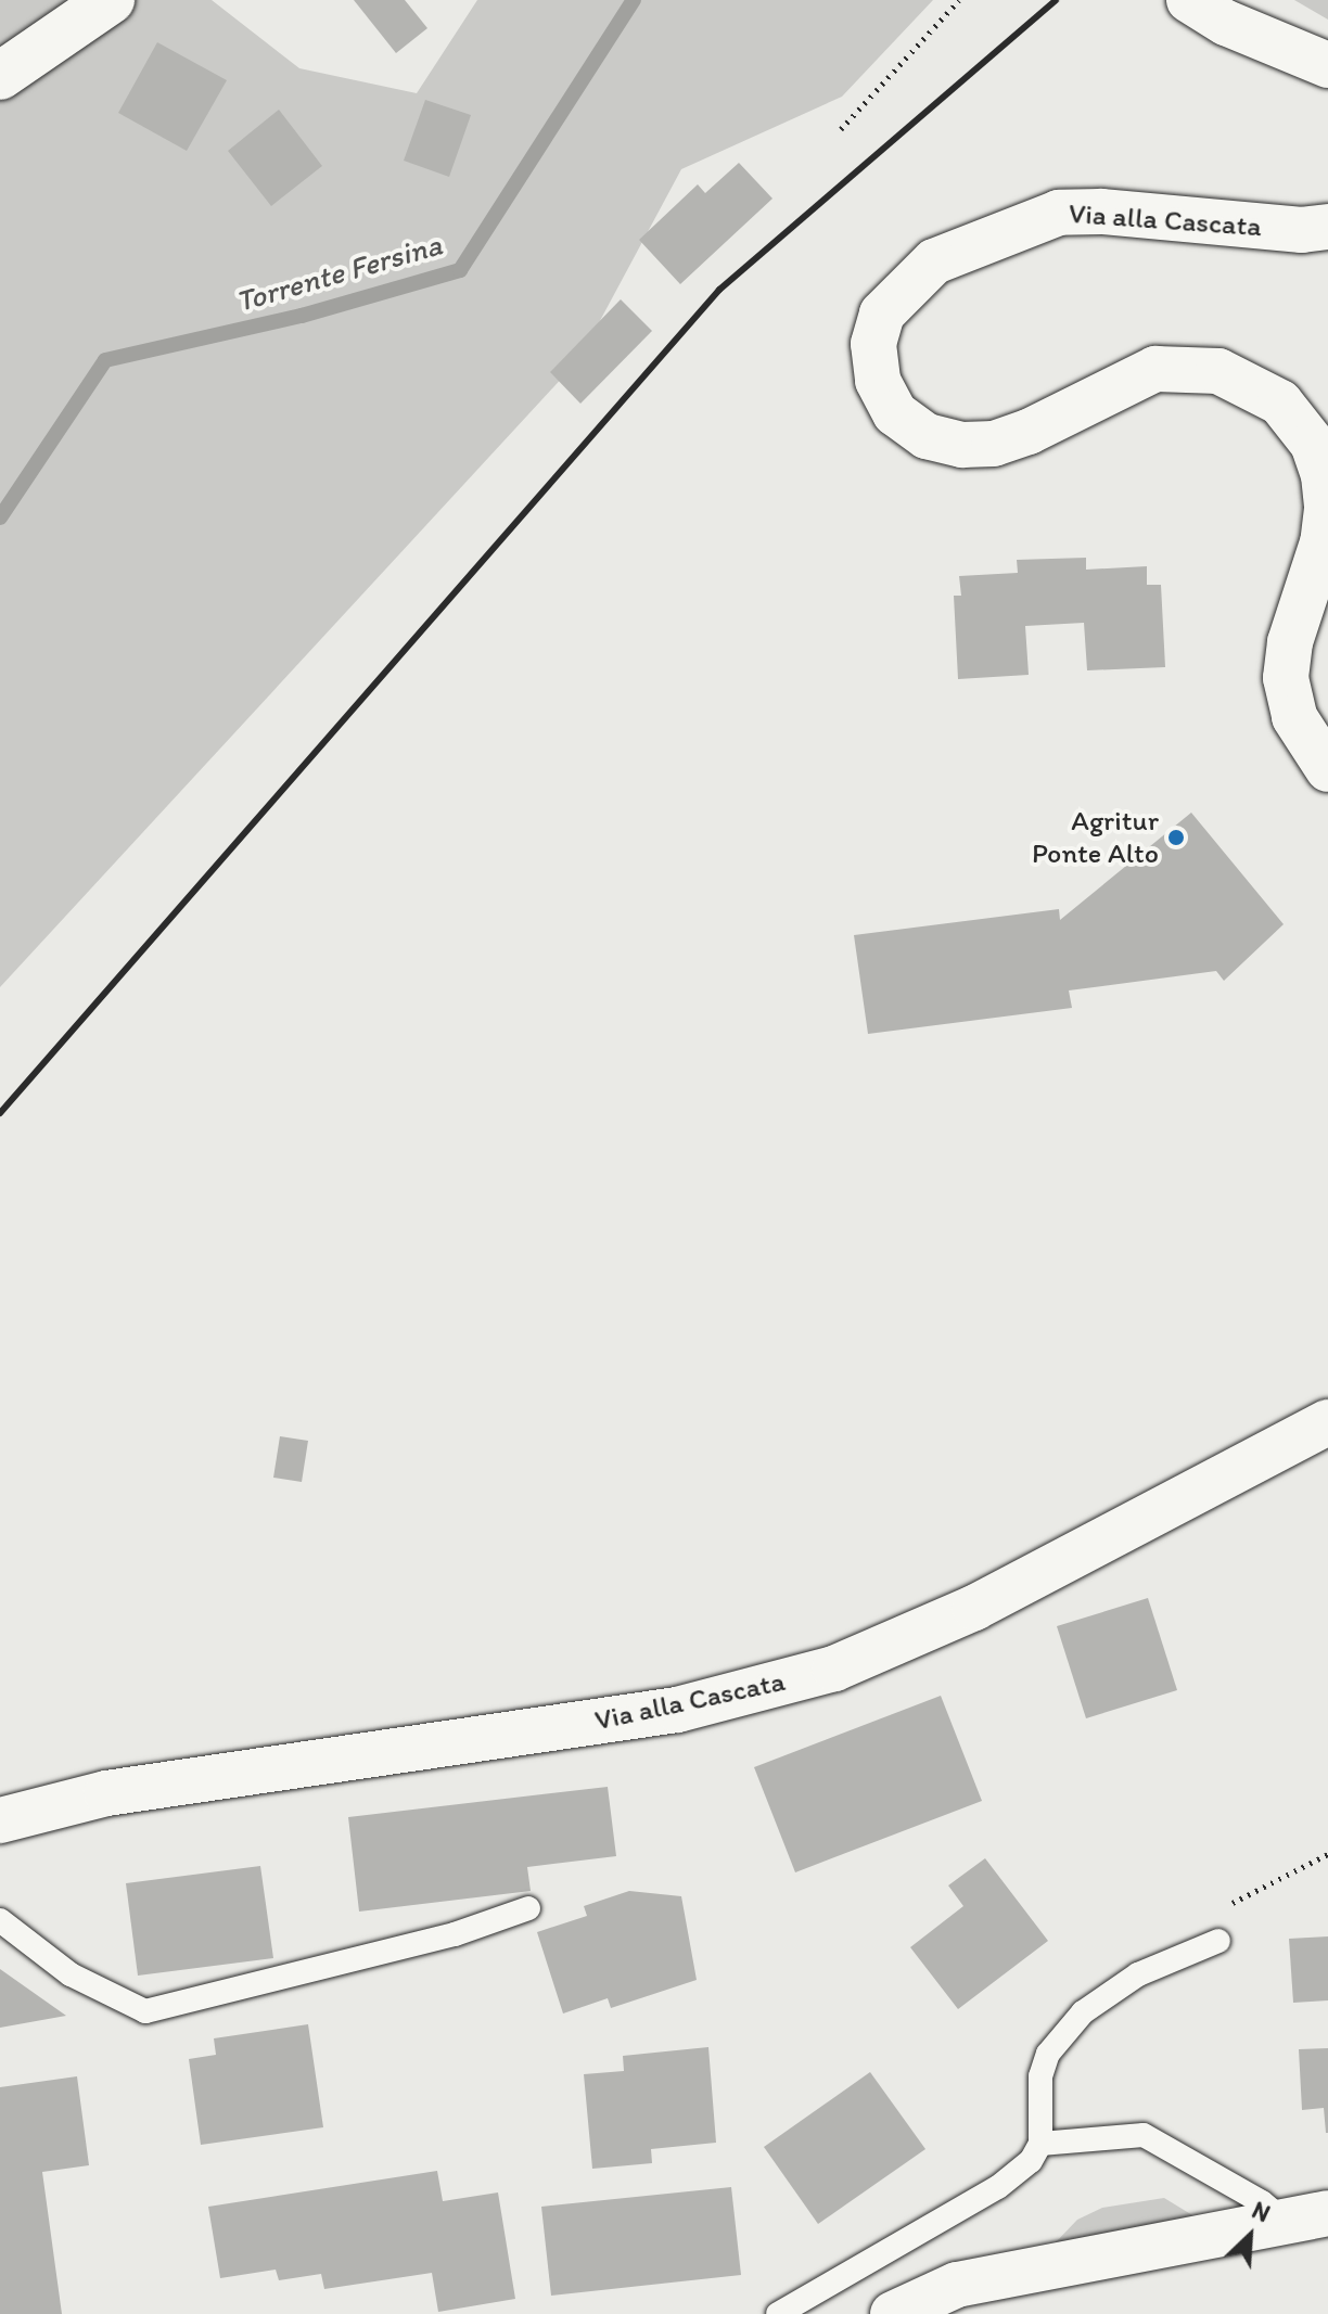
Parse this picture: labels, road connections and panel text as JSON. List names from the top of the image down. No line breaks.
{"streets":{"street":["Via alla Cascata"]},"water":["Torrente Fersina"],"places":["Agritur Ponte Alto"],"north":"top right"}
